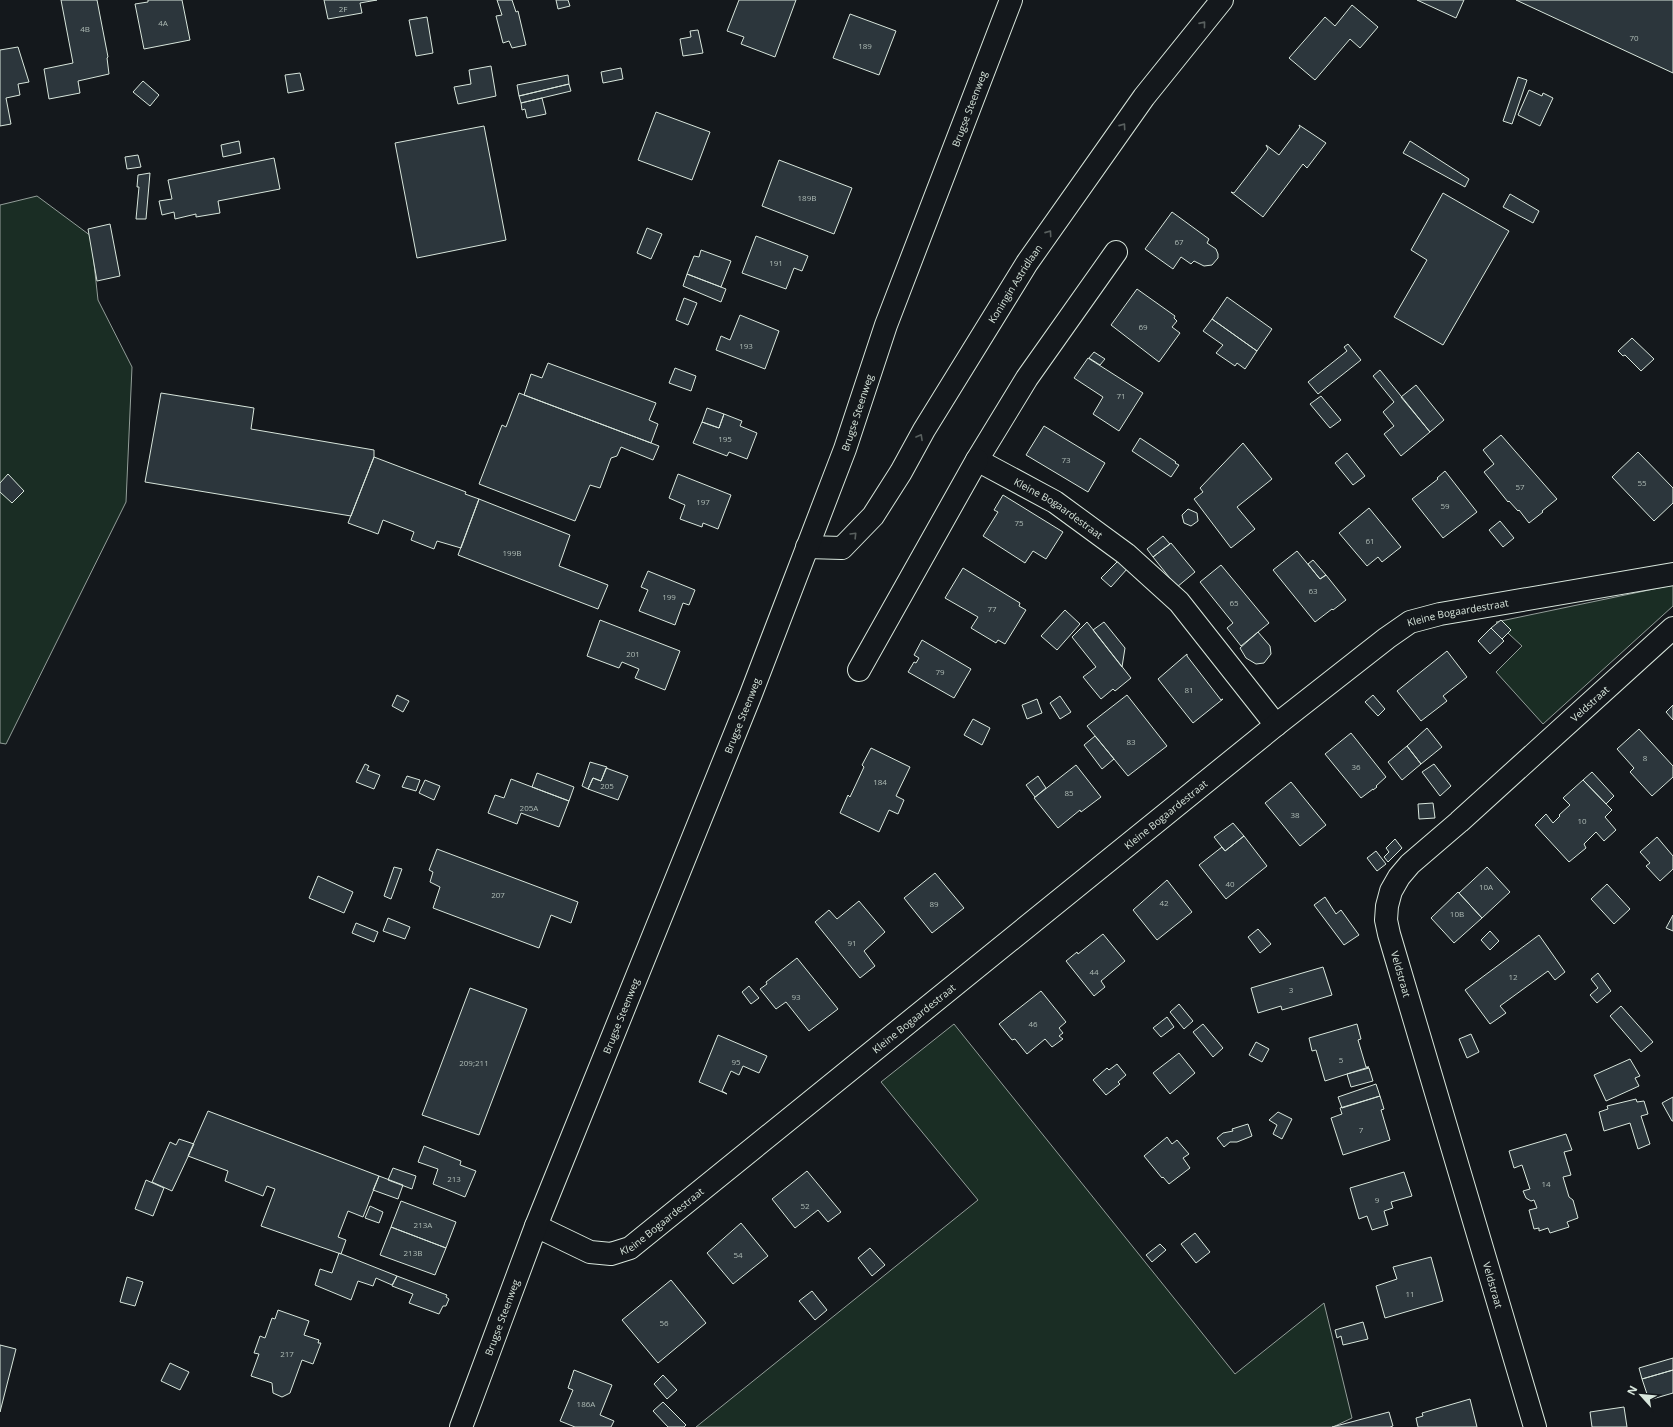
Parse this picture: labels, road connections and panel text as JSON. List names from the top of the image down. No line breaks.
{"streets":{"street":["Brugse Steenweg","Koningin Astridlaan","Kleine Bogaardestraat","Veldstraat"]},"crossings":[["Brugse Steenweg","Koningin Astridlaan"],["Brugse Steenweg","Kleine Bogaardestraat"]],"house_numbers":["2F","4A","4B","70","189","189B","67","191","69","193","71","195","73","55","57","197","59","75","61","199B","63","199","65","77","201","79","81","83","8","36","184","205","85","205A","38","10","40","10A","207","42","89","10B","91","44","12","3","93","46","5","95","209;211","7","213","14","9","52","213A","213B","54","11","56","217","186A"],"north":"top left"}
